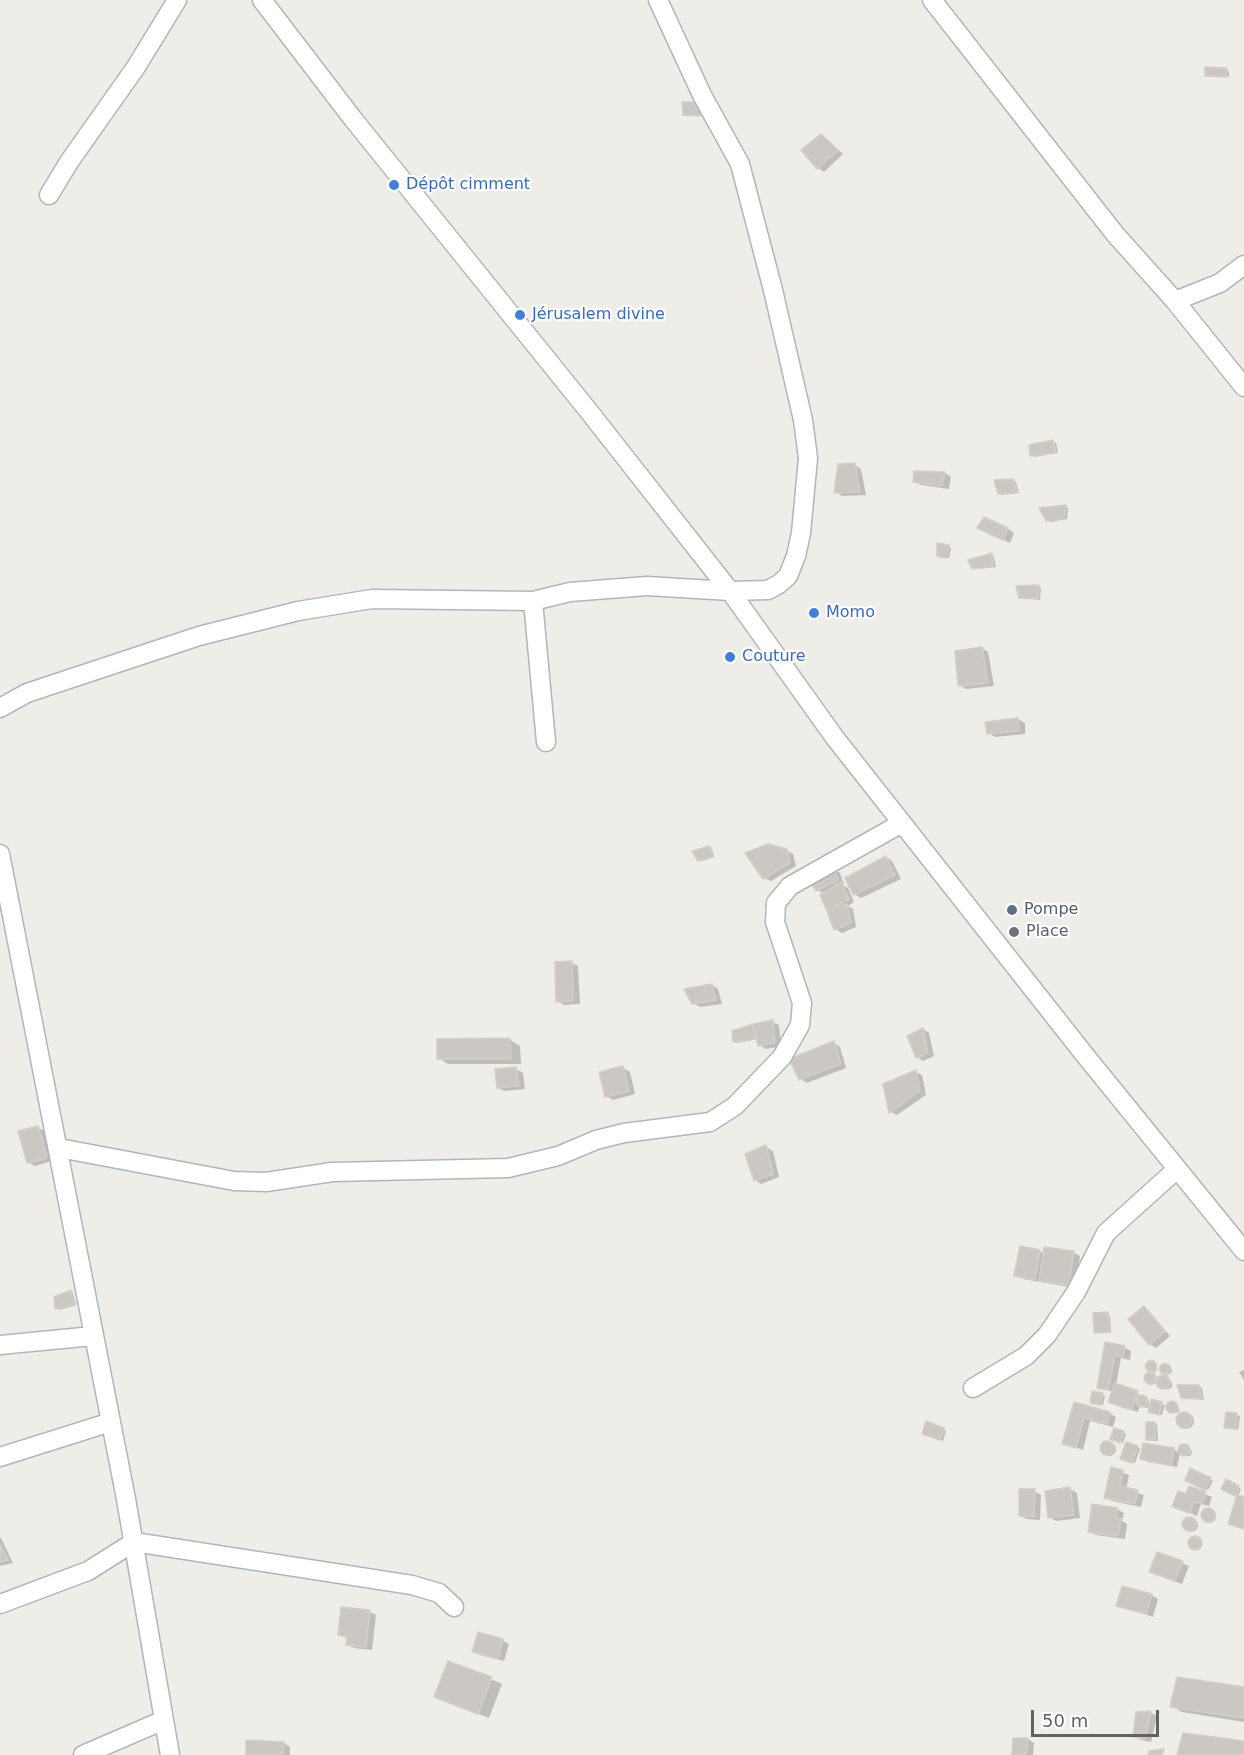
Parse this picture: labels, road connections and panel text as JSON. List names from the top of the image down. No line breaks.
{"places":["Dépôt cimment","Jérusalem divine","Momo","Couture","Pompe","Place"],"scale_bar":"50 m"}
